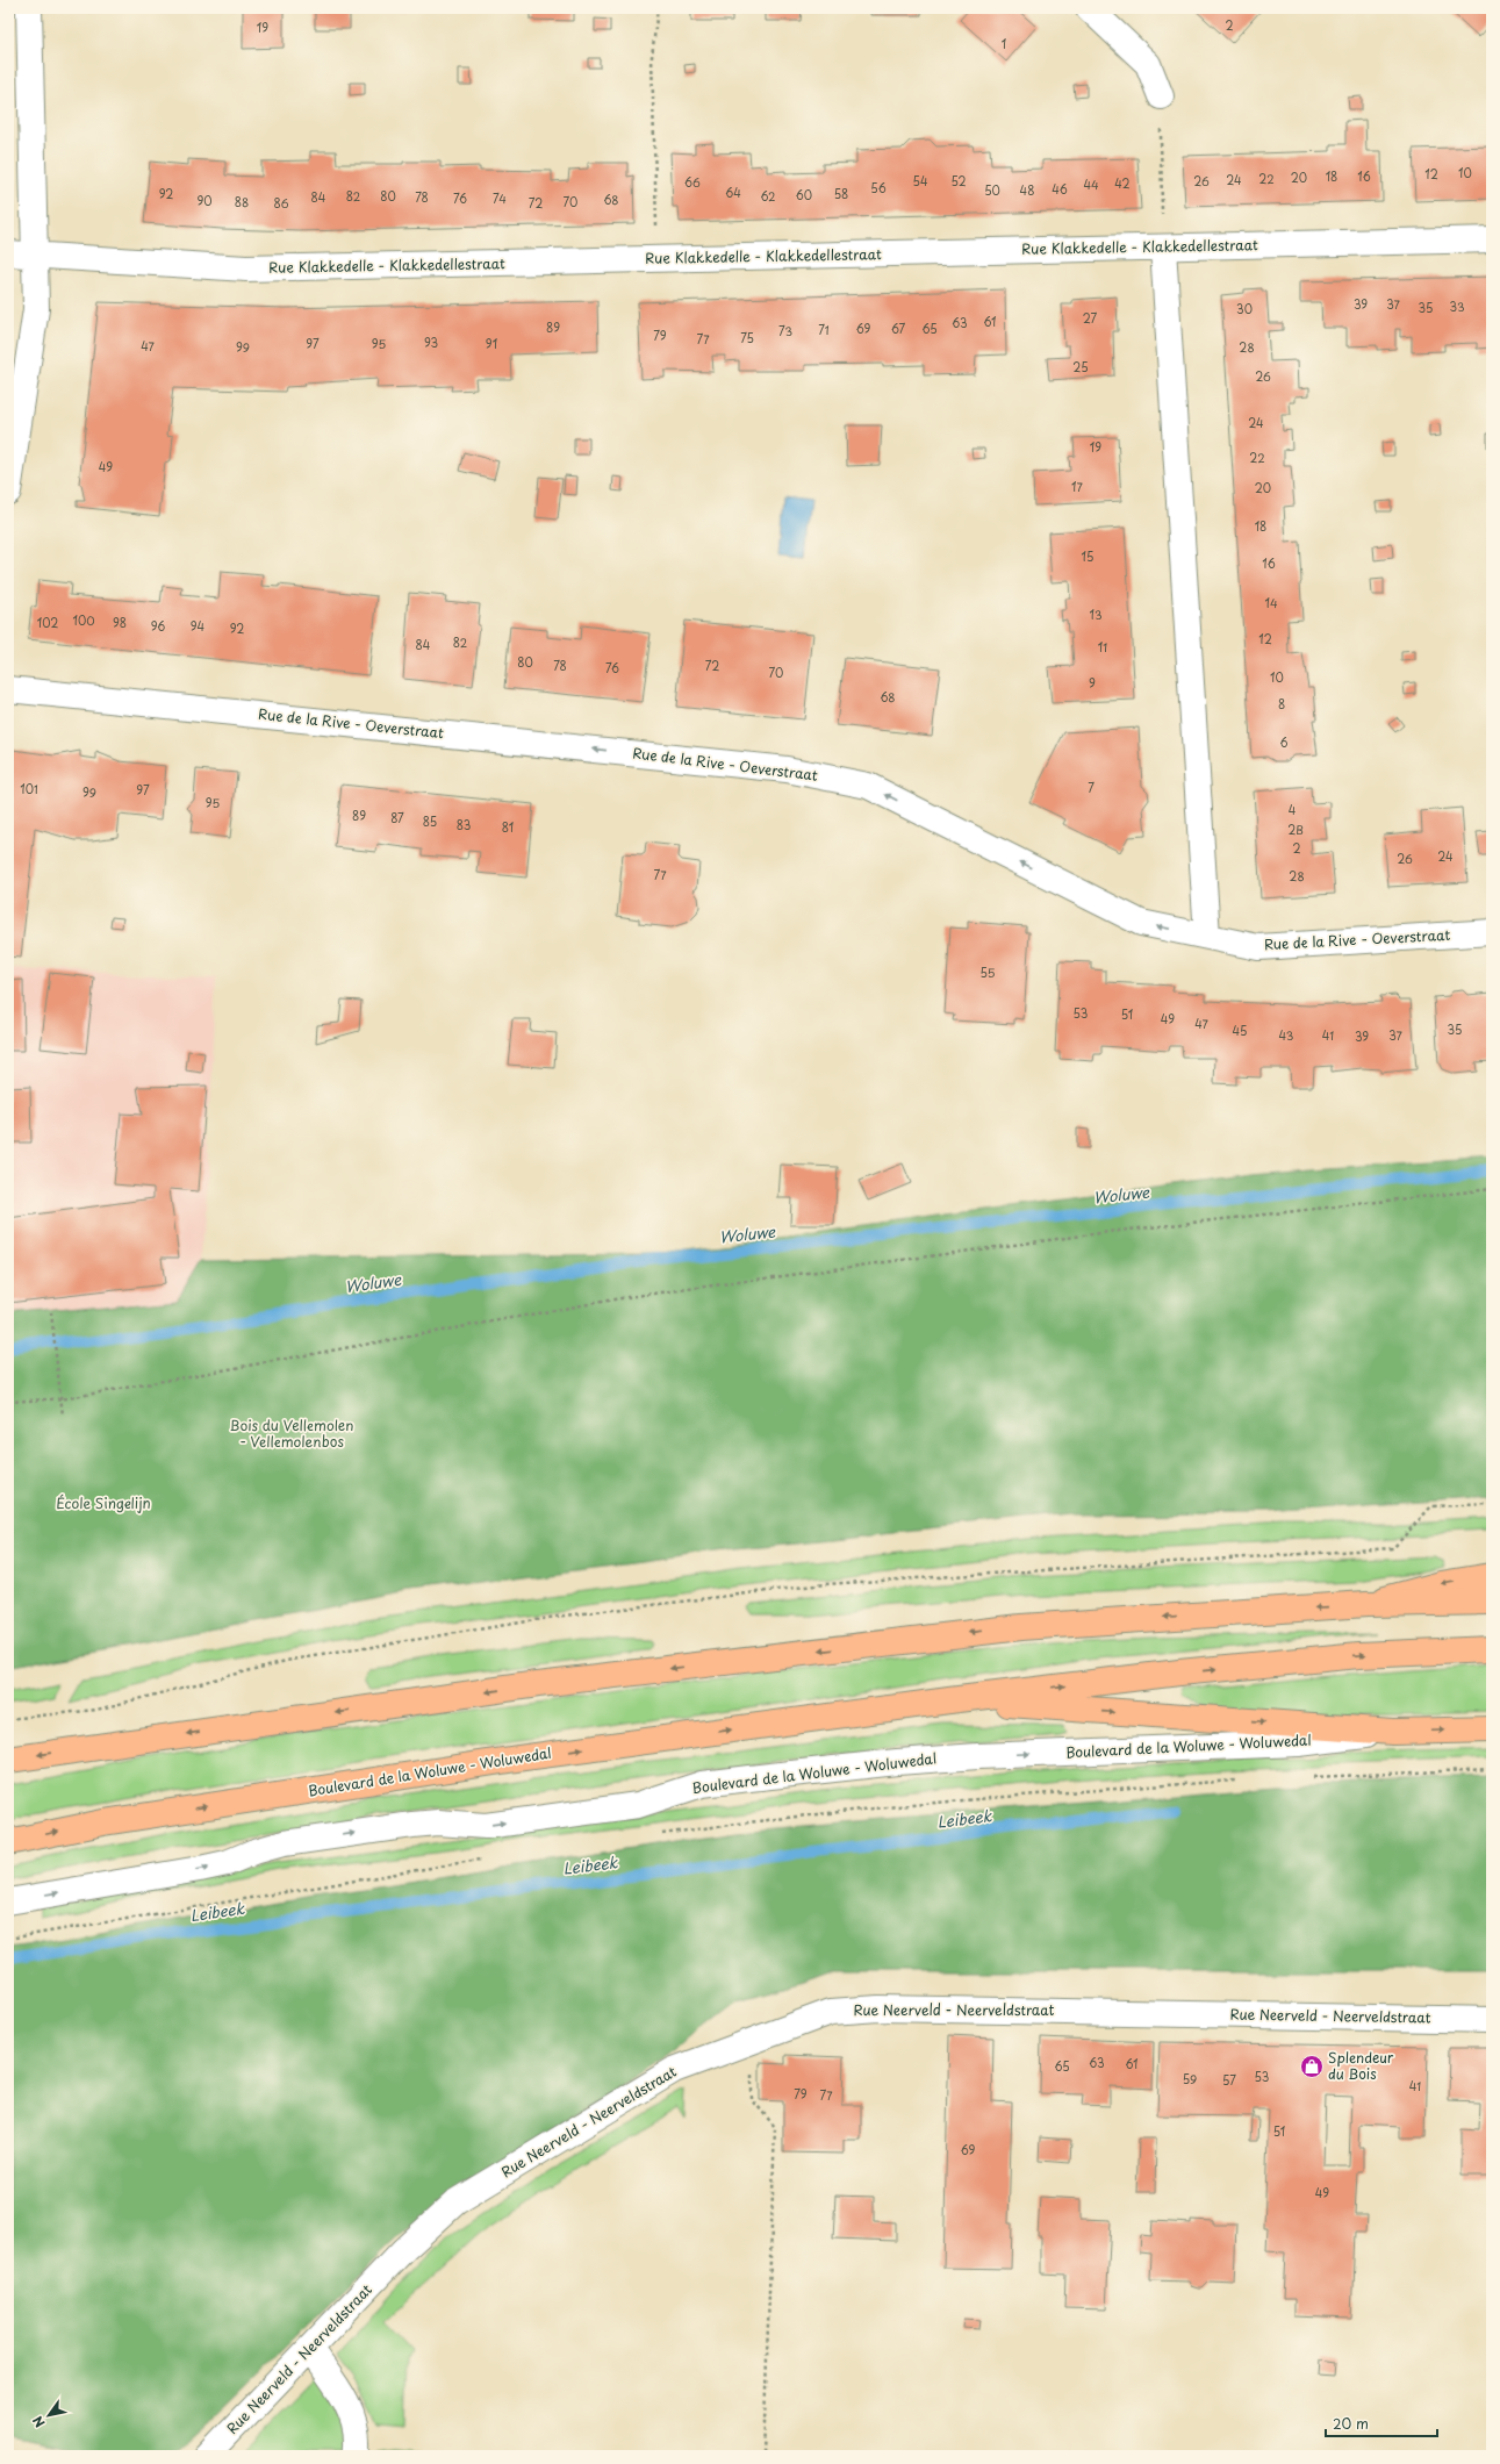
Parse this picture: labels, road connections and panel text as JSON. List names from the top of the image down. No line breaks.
{"streets":{"main road":["Boulevard de la Woluwe - Woluwedal"],"street":["Rue Klakkedelle - Klakkedellestraat","Rue de la Rive - Oeverstraat","Rue Neerveld - Neerveldstraat"]},"one_way":["Rue de la Rive - Oeverstraat"],"water":["Woluwe","Leibeek"],"parks":["Bois du Vellemolen - Vellemolenbos","École Singelijn"],"places":{"shop":["Splendeur du Bois"]},"house_numbers":["2","19","1","10","12","18","16","20","22","24","54","52","26","66","42","44","56","46","50","48","64","92","58","60","82","80","62","84","78","76","74","68","90","88","70","86","72","39","37","33","35","30","27","61","63","89","69","67","65","71","73","79","75","77","93","97","95","91","47","99","28","25","26","24","19","22","49","17","20","18","15","16","14","13","100","102","98","96","94","92","12","82","84","11","80","78","72","76","70","10","9","68","8","6","7","101","97","99","95","4","89","87","85","83","81","2B","2","24","26","77","28","55","53","51","49","47","35","45","43","41","37","39","63","61","65","53","59","57","41","79","77","51","69","49"],"scale_bar":"20 m","north":"bottom left"}
